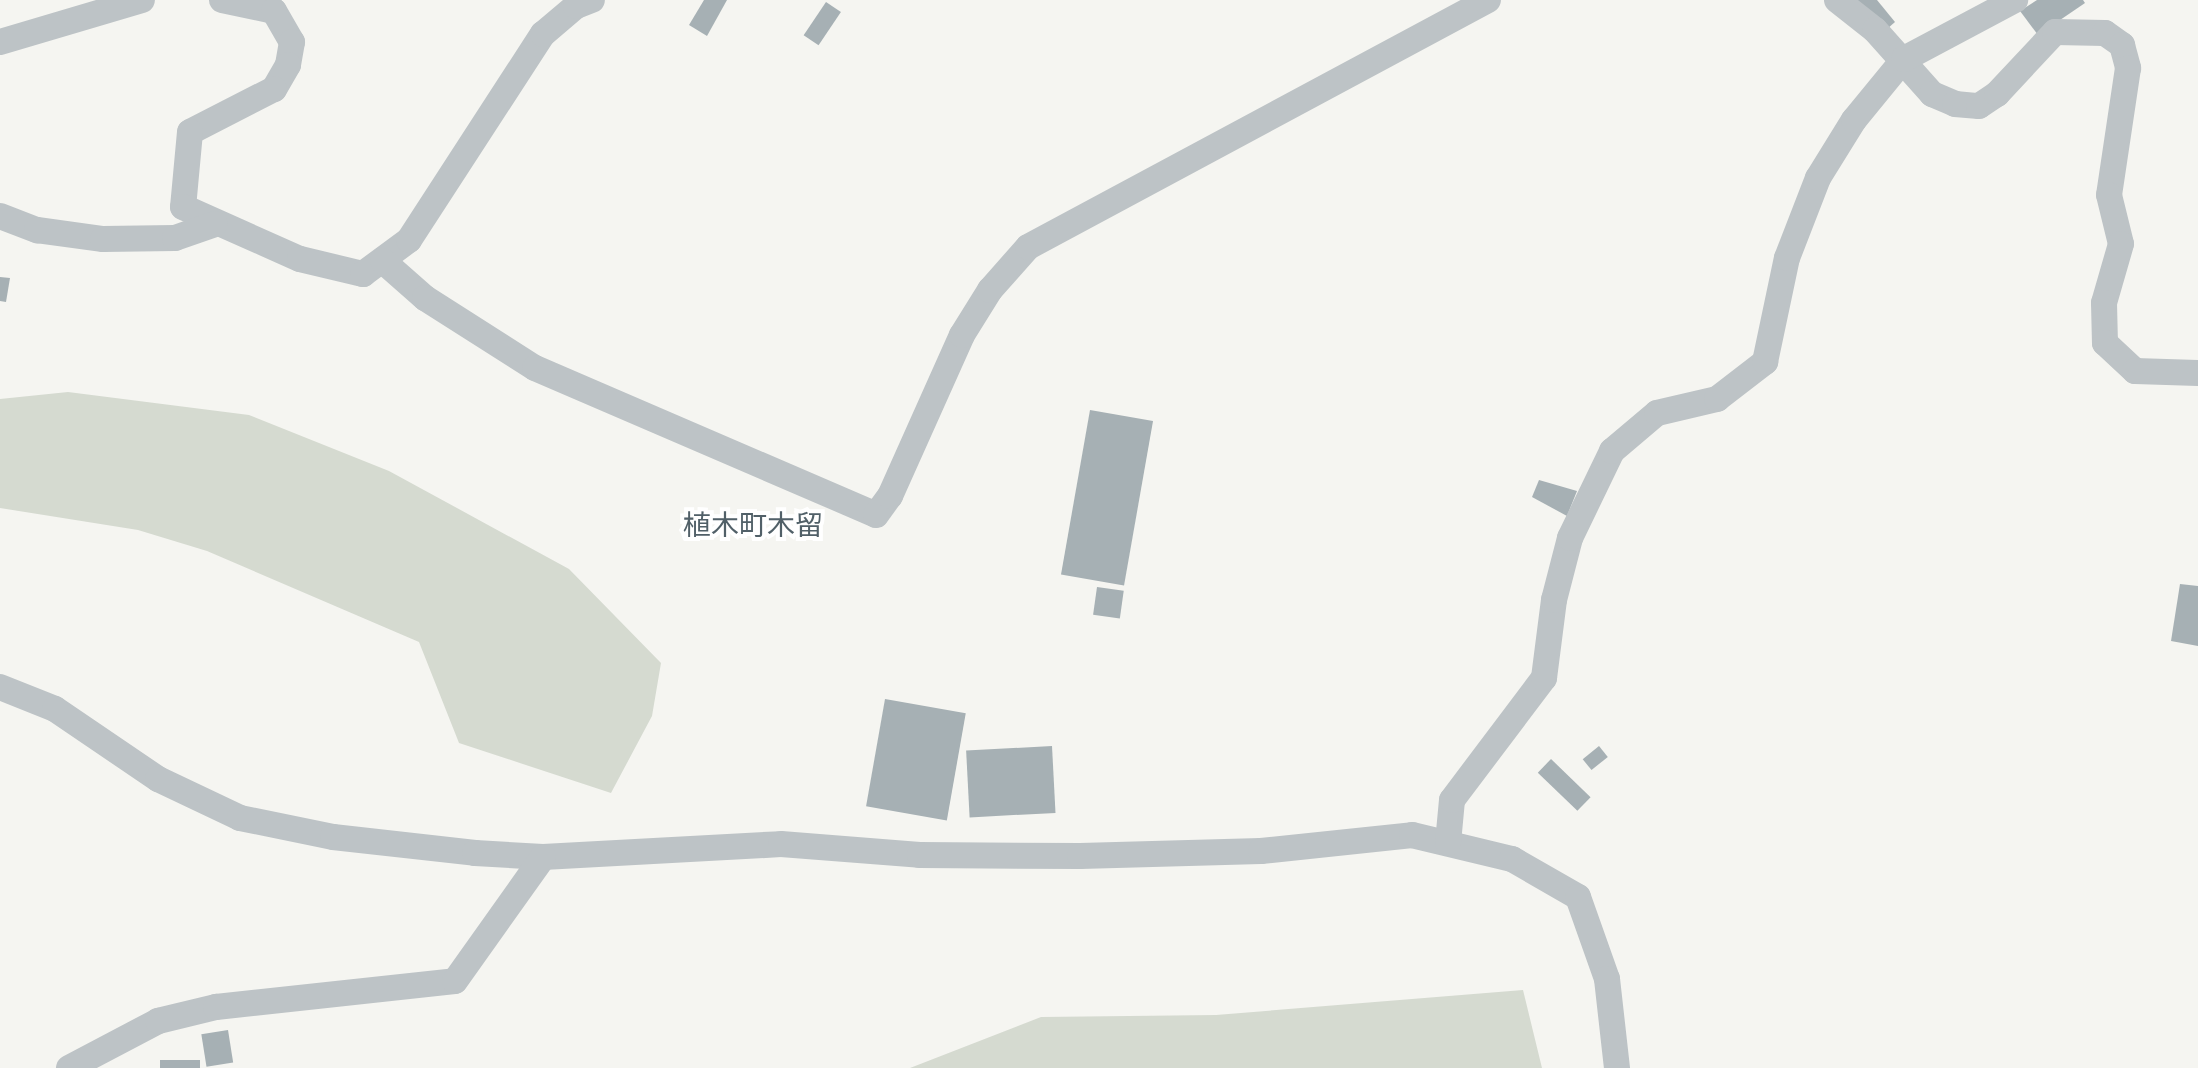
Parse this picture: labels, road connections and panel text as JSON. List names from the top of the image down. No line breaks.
{"districts":["植木町木留"]}
